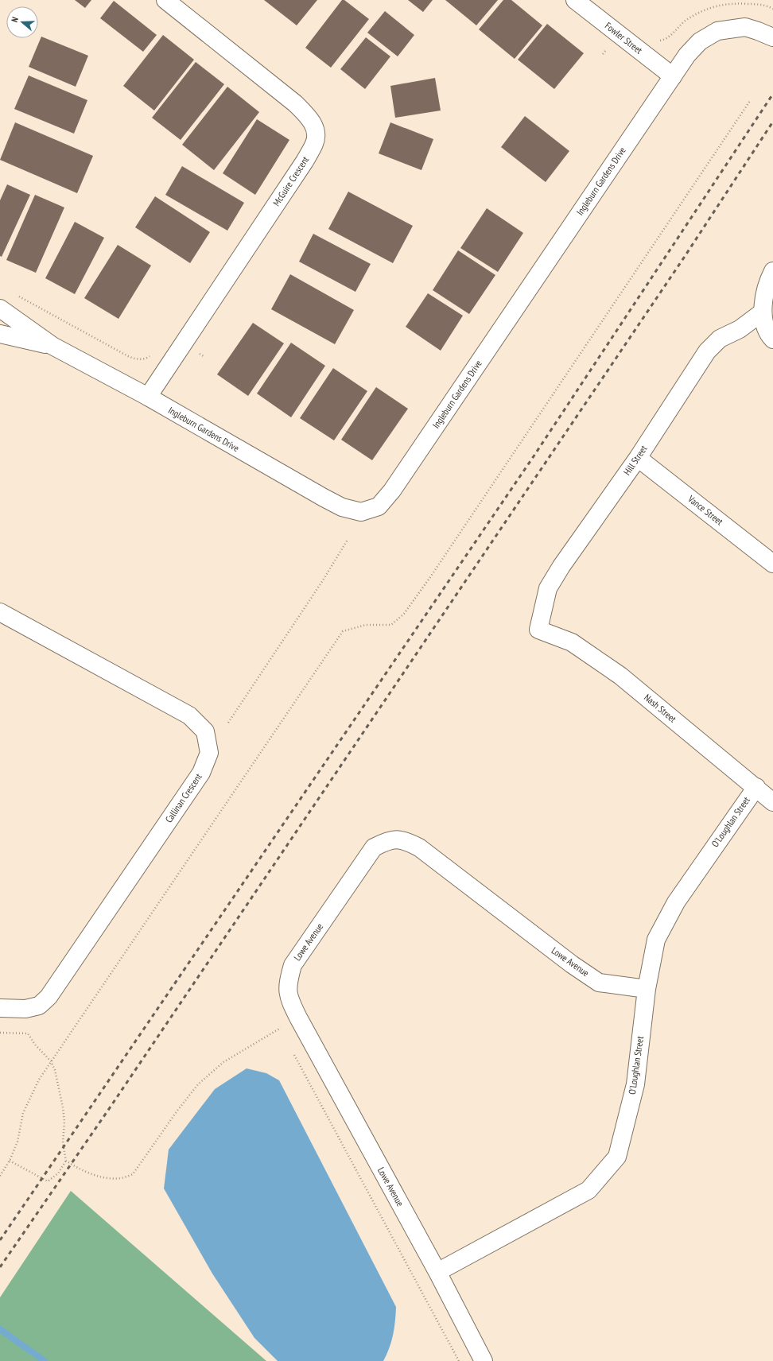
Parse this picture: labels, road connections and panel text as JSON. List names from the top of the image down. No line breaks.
{"streets":{"street":["Fowler Street","McGuire Crescent","Ingleburn Gardens Drive","Hill Street","Vance Street","Nash Street","Callinan Crescent","O'Loughlan Street","Lowe Avenue"]},"crossings":[["Fowler Street","Ingleburn Gardens Drive"],["McGuire Crescent","Ingleburn Gardens Drive"],["Hill Street","Vance Street"],["Hill Street","Nash Street"],["Nash Street","O'Loughlan Street"],["O'Loughlan Street","Lowe Avenue"]],"north":"left"}
